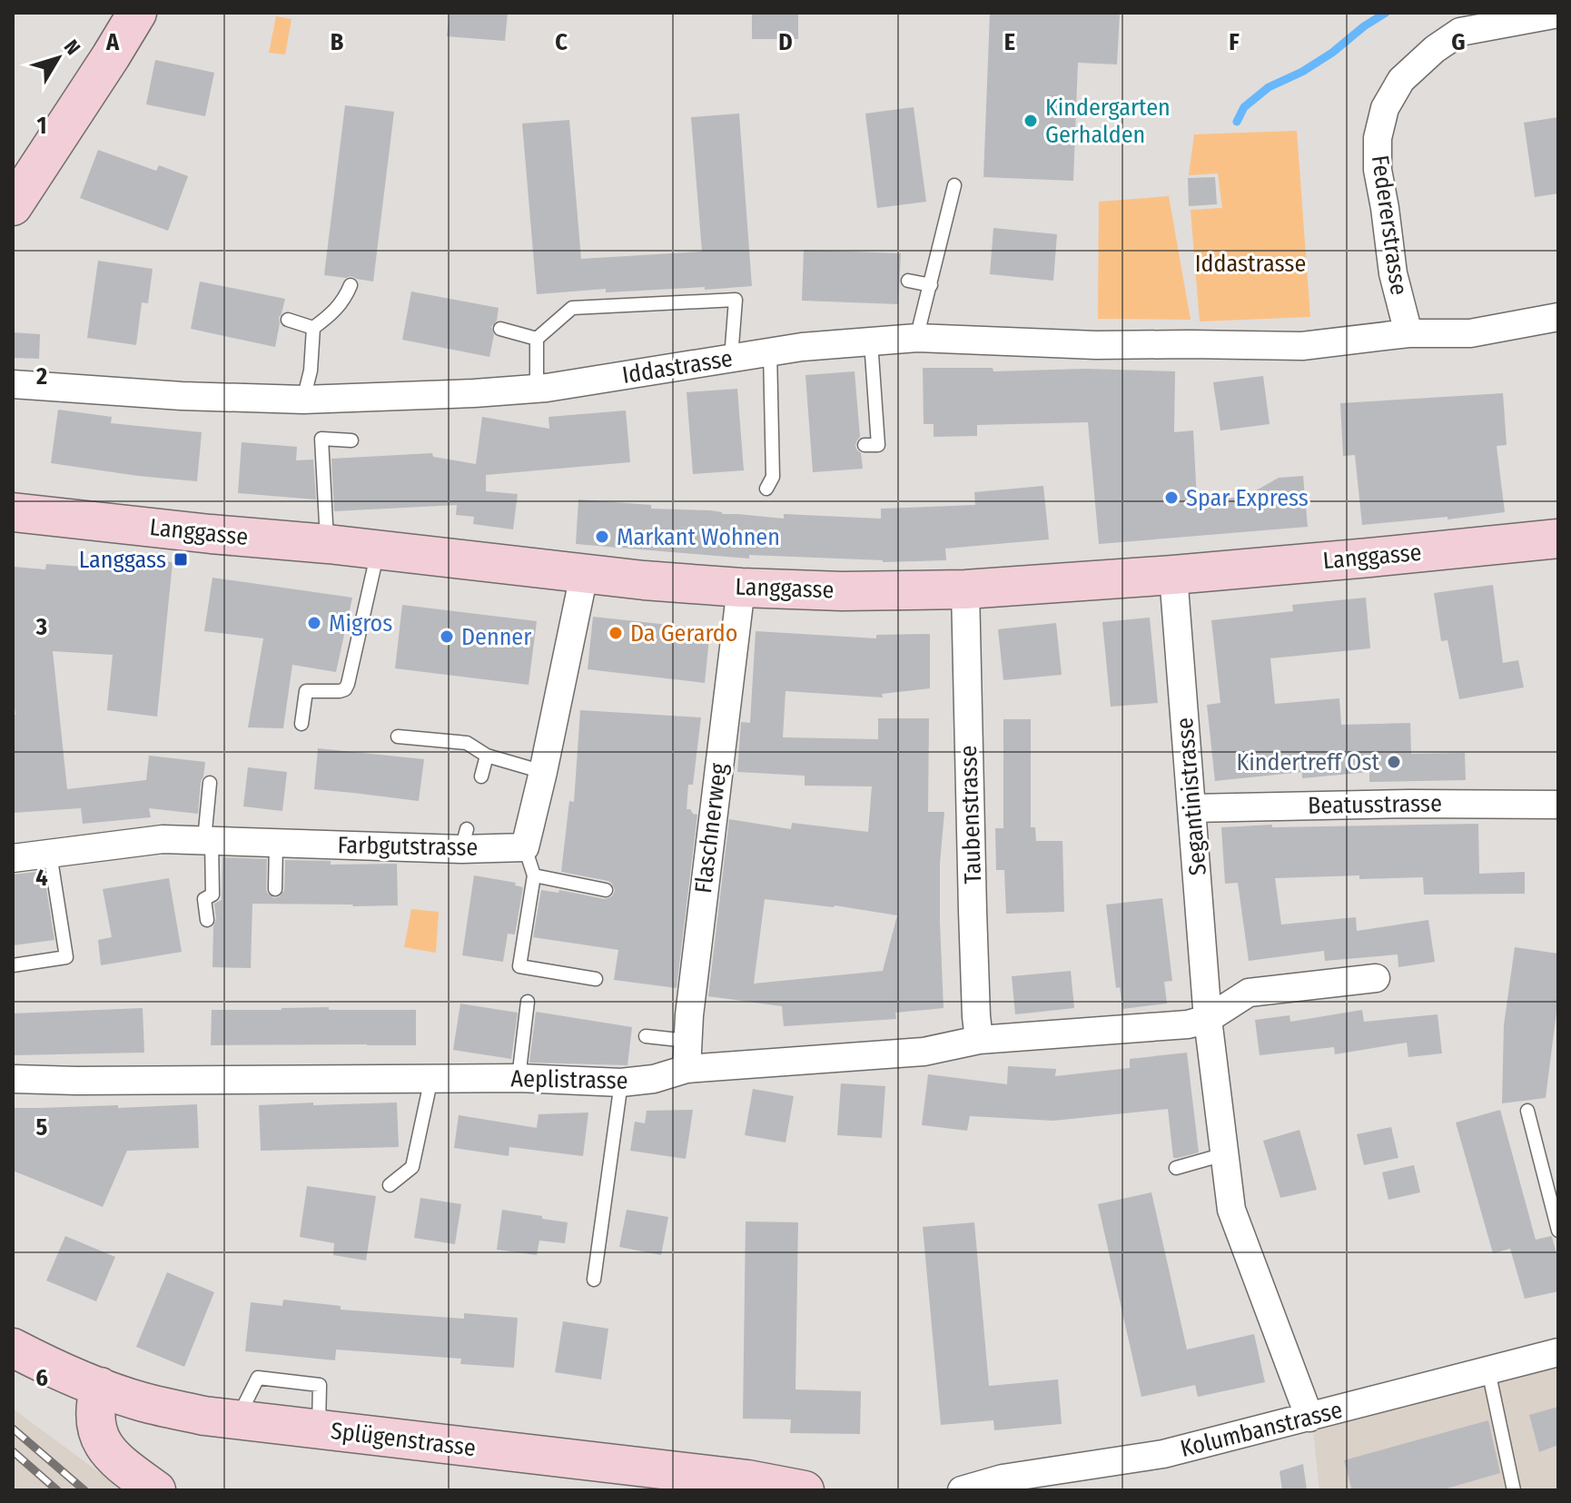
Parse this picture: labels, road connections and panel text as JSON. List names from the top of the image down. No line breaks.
{"streets":{"main road":["Langgasse","Splügenstrasse"],"street":["Federerstrasse","Iddastrasse","Segantinistrasse","Beatusstrasse","Taubenstrasse","Flaschnerweg","Farbgutstrasse","Aeplistrasse","Kolumbanstrasse"]},"crossings":[["Federerstrasse","Iddastrasse"],["Langgasse","Segantinistrasse"],["Langgasse","Taubenstrasse"],["Langgasse","Flaschnerweg"],["Segantinistrasse","Beatusstrasse"],["Segantinistrasse","Aeplistrasse"],["Segantinistrasse","Kolumbanstrasse"],["Taubenstrasse","Aeplistrasse"],["Flaschnerweg","Aeplistrasse"]],"parks":["Iddastrasse"],"places":{"other":["Kindergarten Gerhalden","Spar Express","Markant Wohnen","Migros","Da Gerardo","Denner","Kindertreff Ost"],"transit":["Langgass"]},"north":"top right","grid":{"columns":["A","B","C","D","E","F","G"],"rows":["1","2","3","4","5","6"]}}
